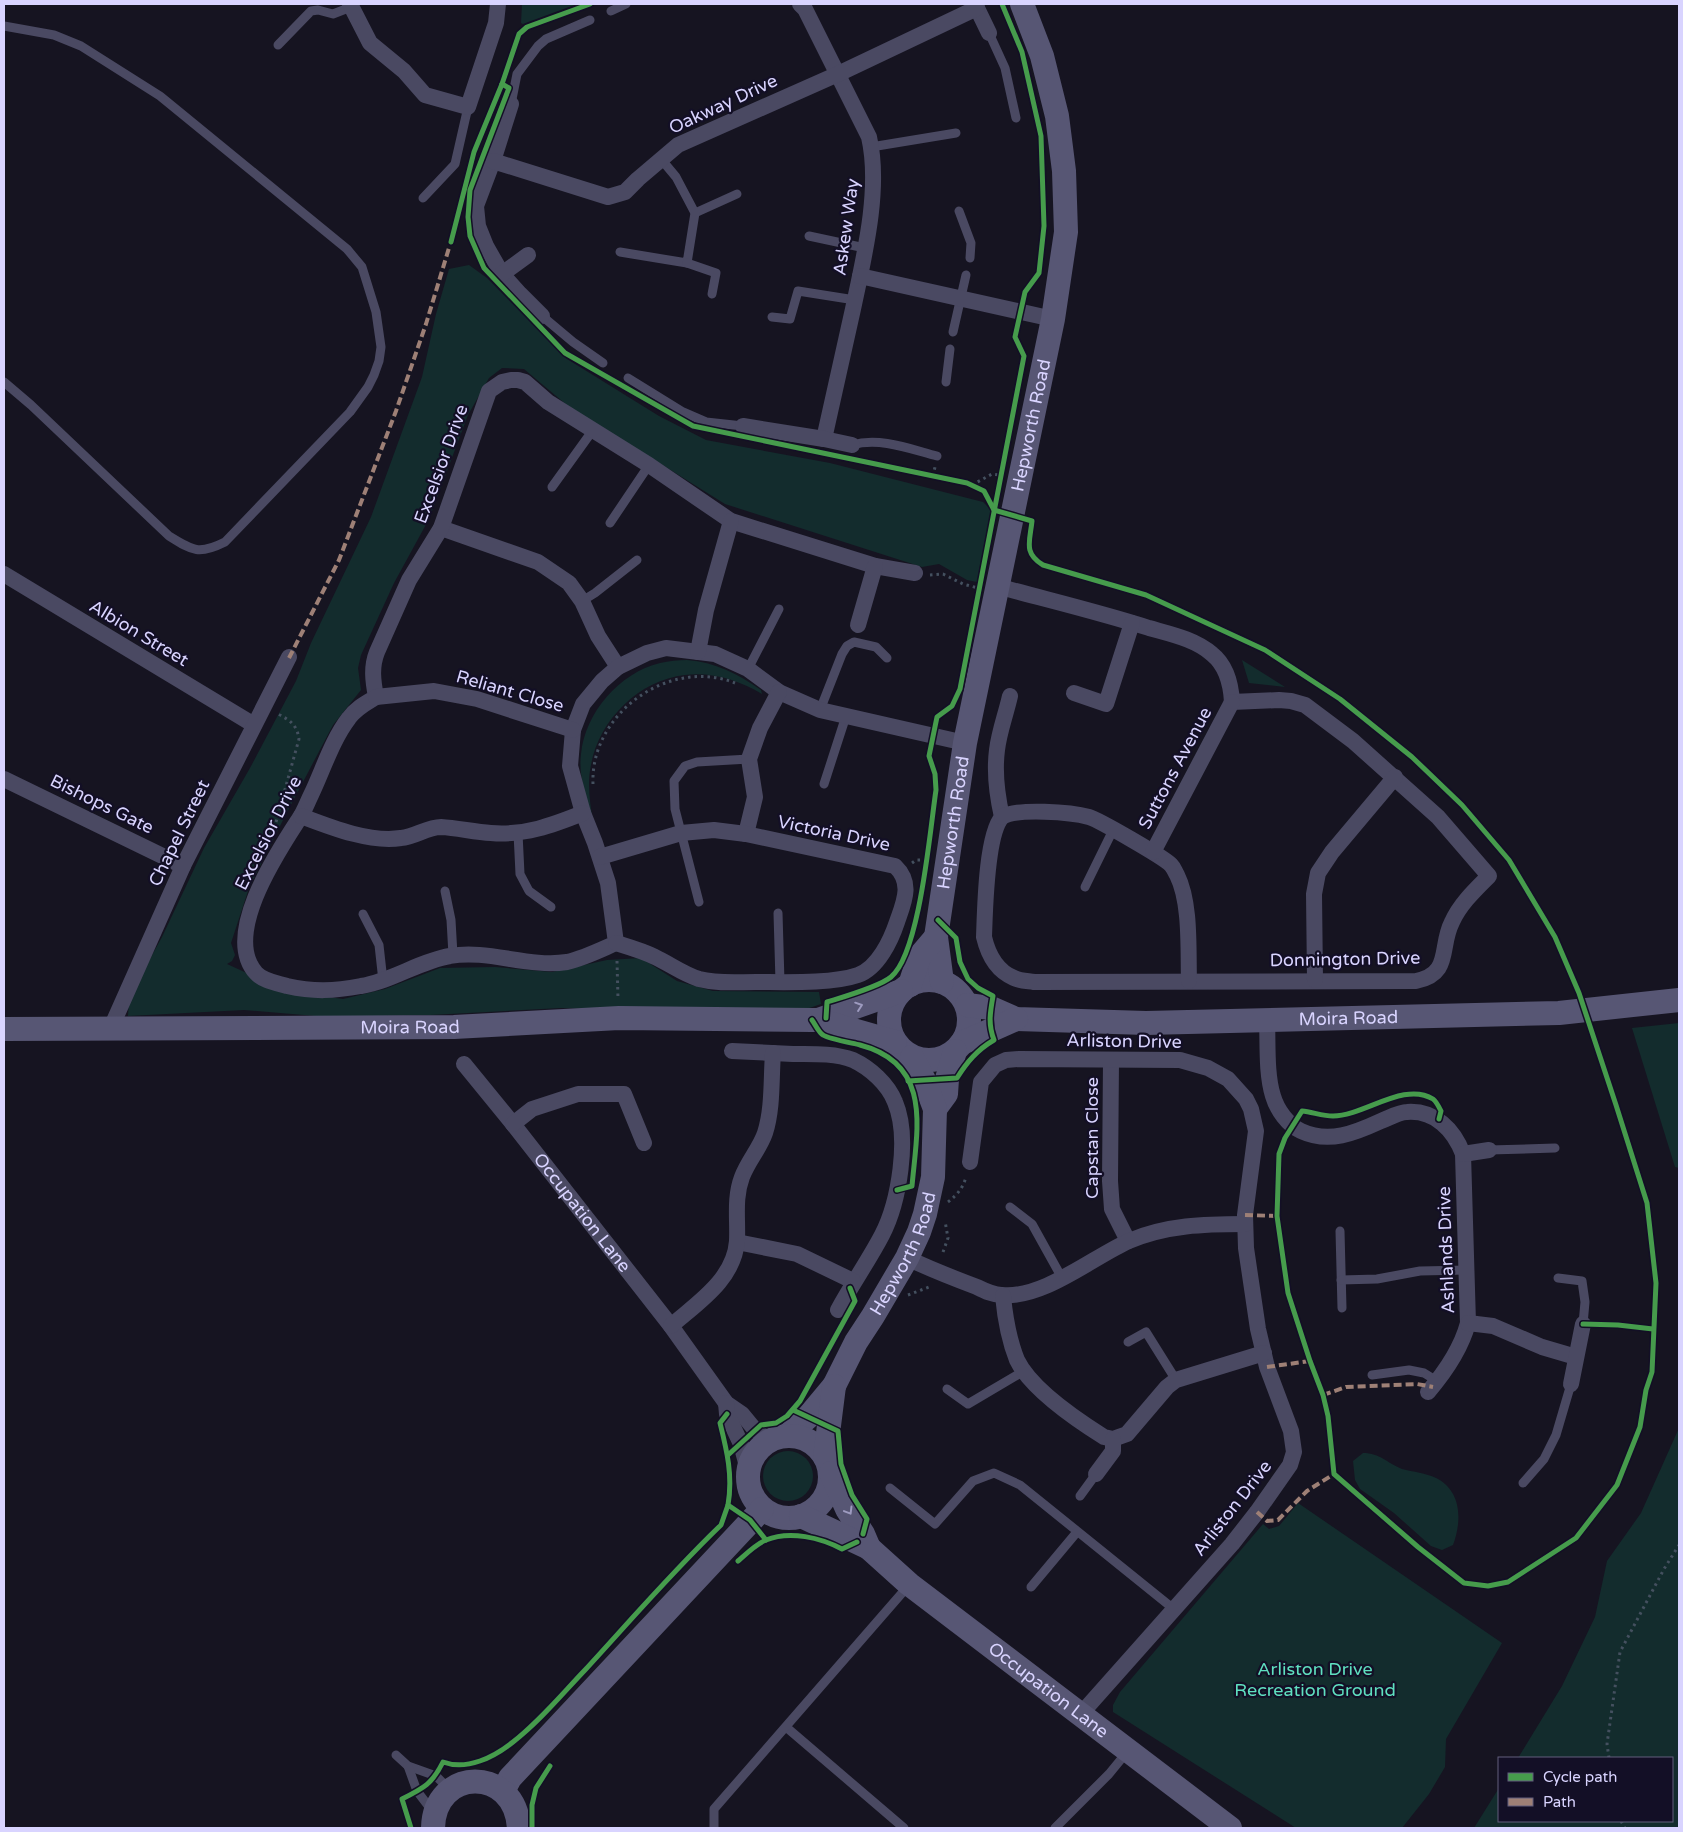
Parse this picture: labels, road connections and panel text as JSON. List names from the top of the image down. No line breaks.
{"streets":{"street":["Oakway Drive","Askew Way","Hepworth Road","Excelsior Drive","Albion Street","Reliant Close","Suttons Avenue","Bishops Gate","Chapel Street","Victoria Drive","Donnington Drive","Moira Road","Arliston Drive","Capstan Close","Occupation Lane","Ashlands Drive"]},"crossings":[["Oakway Drive","Askew Way"],["Hepworth Road","Moira Road"],["Hepworth Road","Occupation Lane"],["Excelsior Drive","Reliant Close"],["Excelsior Drive","Victoria Drive"],["Albion Street","Chapel Street"],["Suttons Avenue","Donnington Drive"],["Bishops Gate","Chapel Street"],["Chapel Street","Moira Road"],["Moira Road","Ashlands Drive"],["Arliston Drive","Capstan Close"],["Arliston Drive","Occupation Lane"]],"parks":["Arliston Drive Recreation Ground"],"legend":["Cycle path","Path"]}
